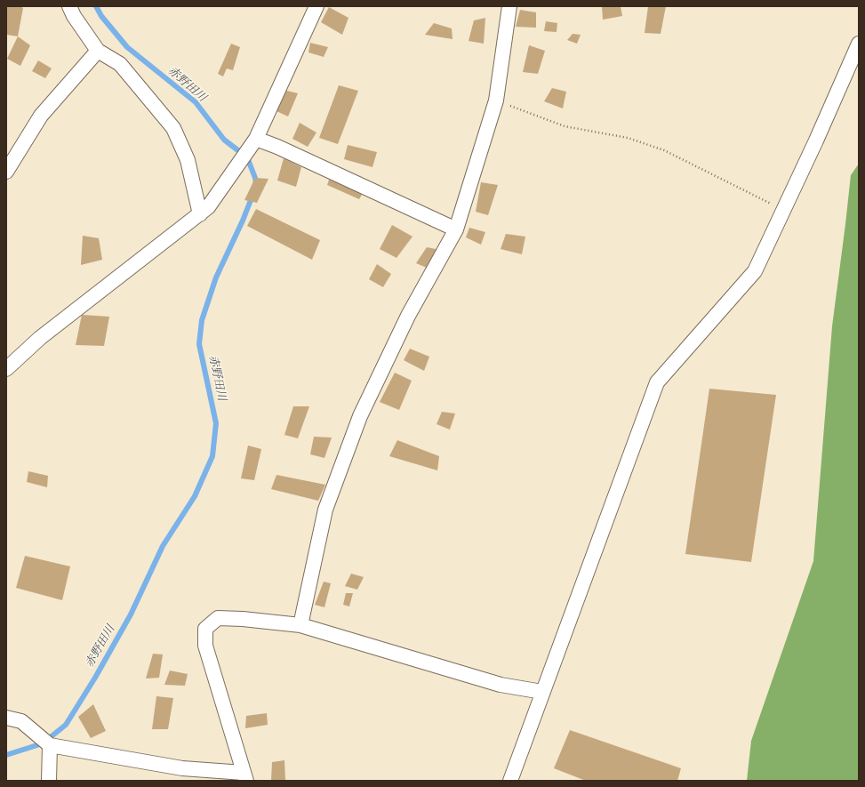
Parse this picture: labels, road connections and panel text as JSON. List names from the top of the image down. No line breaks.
{"water":["赤野田川"]}
